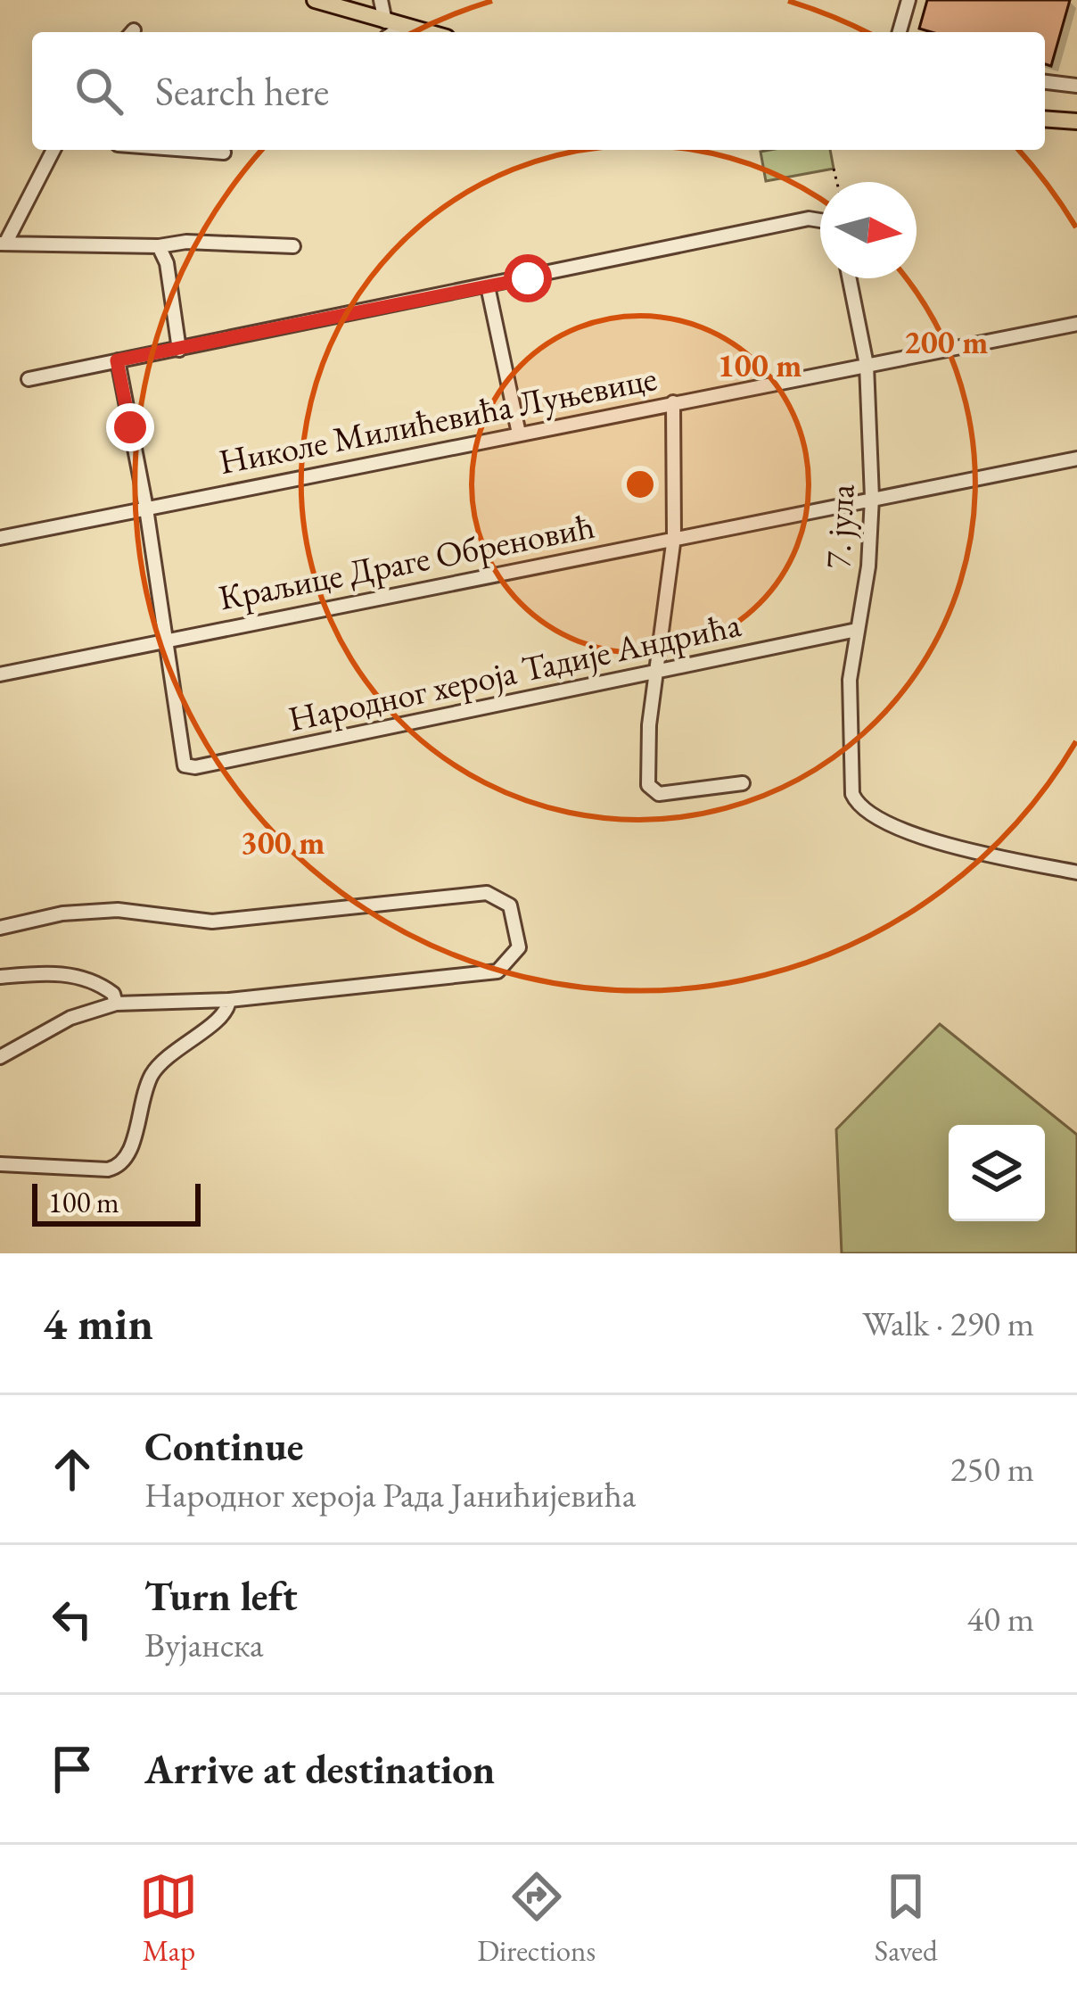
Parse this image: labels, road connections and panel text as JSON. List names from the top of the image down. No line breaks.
{"streets":{"street":["Николе Милићевића Луњевице","7. јула","Краљице Драге Обреновић","Народног хероја Тадије Андрића"]},"crossings":[["Николе Милићевића Луњевице","7. јула"],["7. јула","Краљице Драге Обреновић"],["7. јула","Народног хероја Тадије Андрића"],["Краљице Драге Обреновић","Народног хероја Тадије Андрића"]],"scale_bar":"100 m","north":"right","page":{"search":"Search here","scale":"100 m","heading":["4 min","Walk · 290 m"],"list":[["Continue","Народног хероја Рада Јанићијевића","250 m"],["Turn left","Вујанска","40 m"],"Arrive at destination"],"nav":["Map","Directions","Saved"]},"rings":["200 m","100 m","300 m"]}
